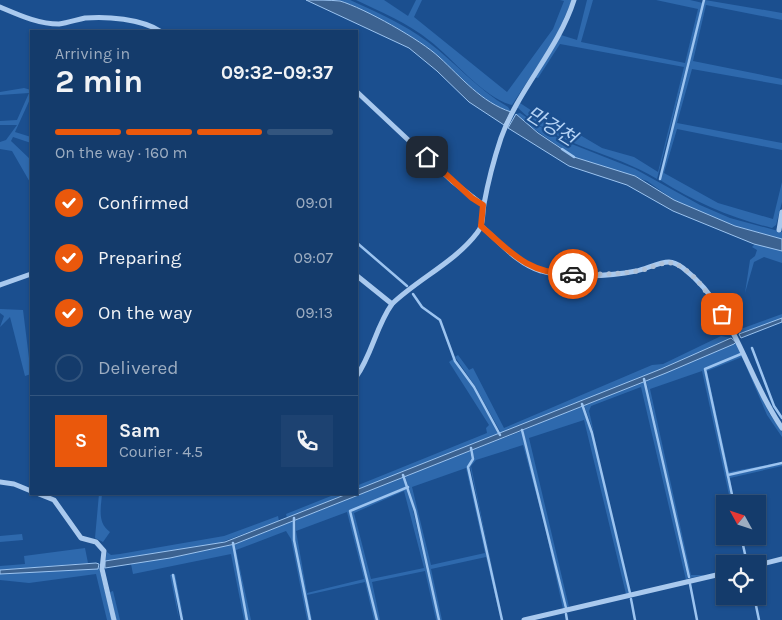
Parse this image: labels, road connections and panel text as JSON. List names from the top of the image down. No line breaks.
{"water":["만겅천"],"north":"top left","page":{"heading":["2 min","Arriving in","09:32–09:37"],"panel":["Sam","Courier · 4.5"],"bar":"On the way · 160 m","list":[["Confirmed","09:01"],["Preparing","09:07"],["On the way","09:13"],"Delivered"],"round":"S"}}
